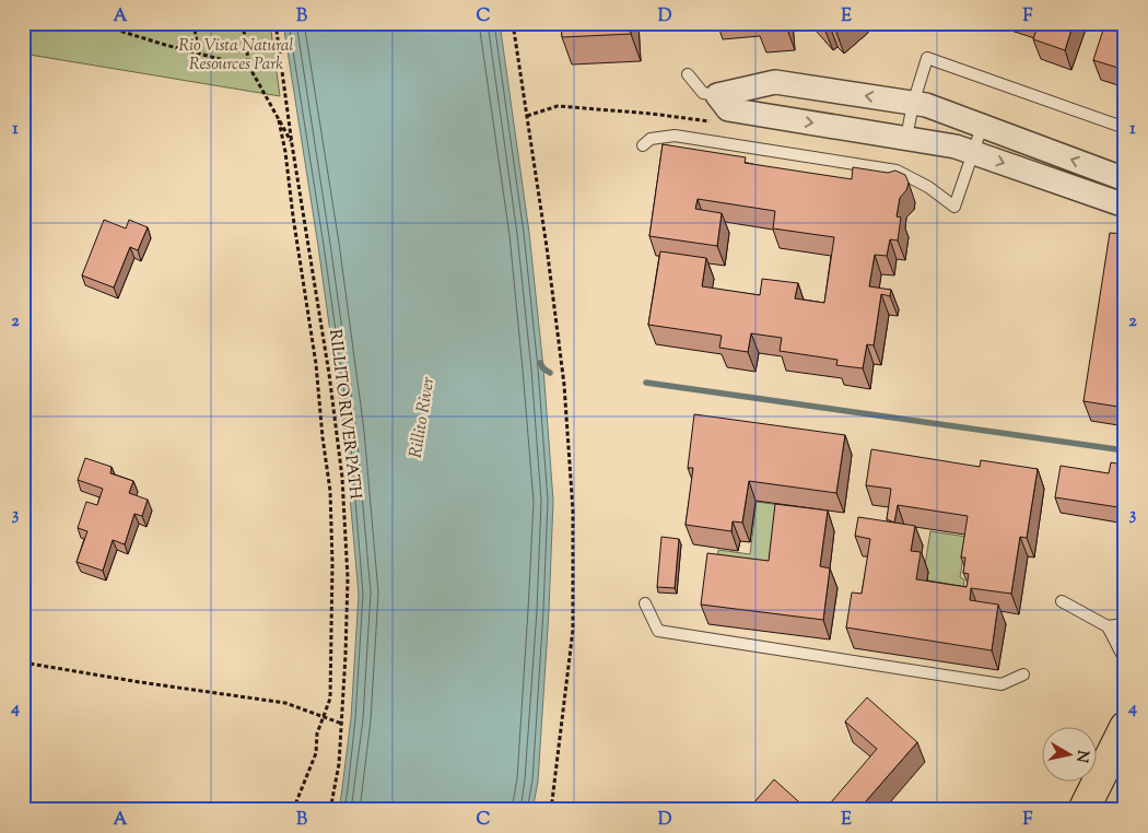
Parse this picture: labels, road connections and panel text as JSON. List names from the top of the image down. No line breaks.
{"streets":{"path":["RILLITO RIVER PATH"]},"water":["Rillito River"],"parks":["Rio Vista Natural Resources Park"],"north":"right","grid":{"columns":["A","B","C","D","E","F"],"rows":["1","2","3","4"]}}
